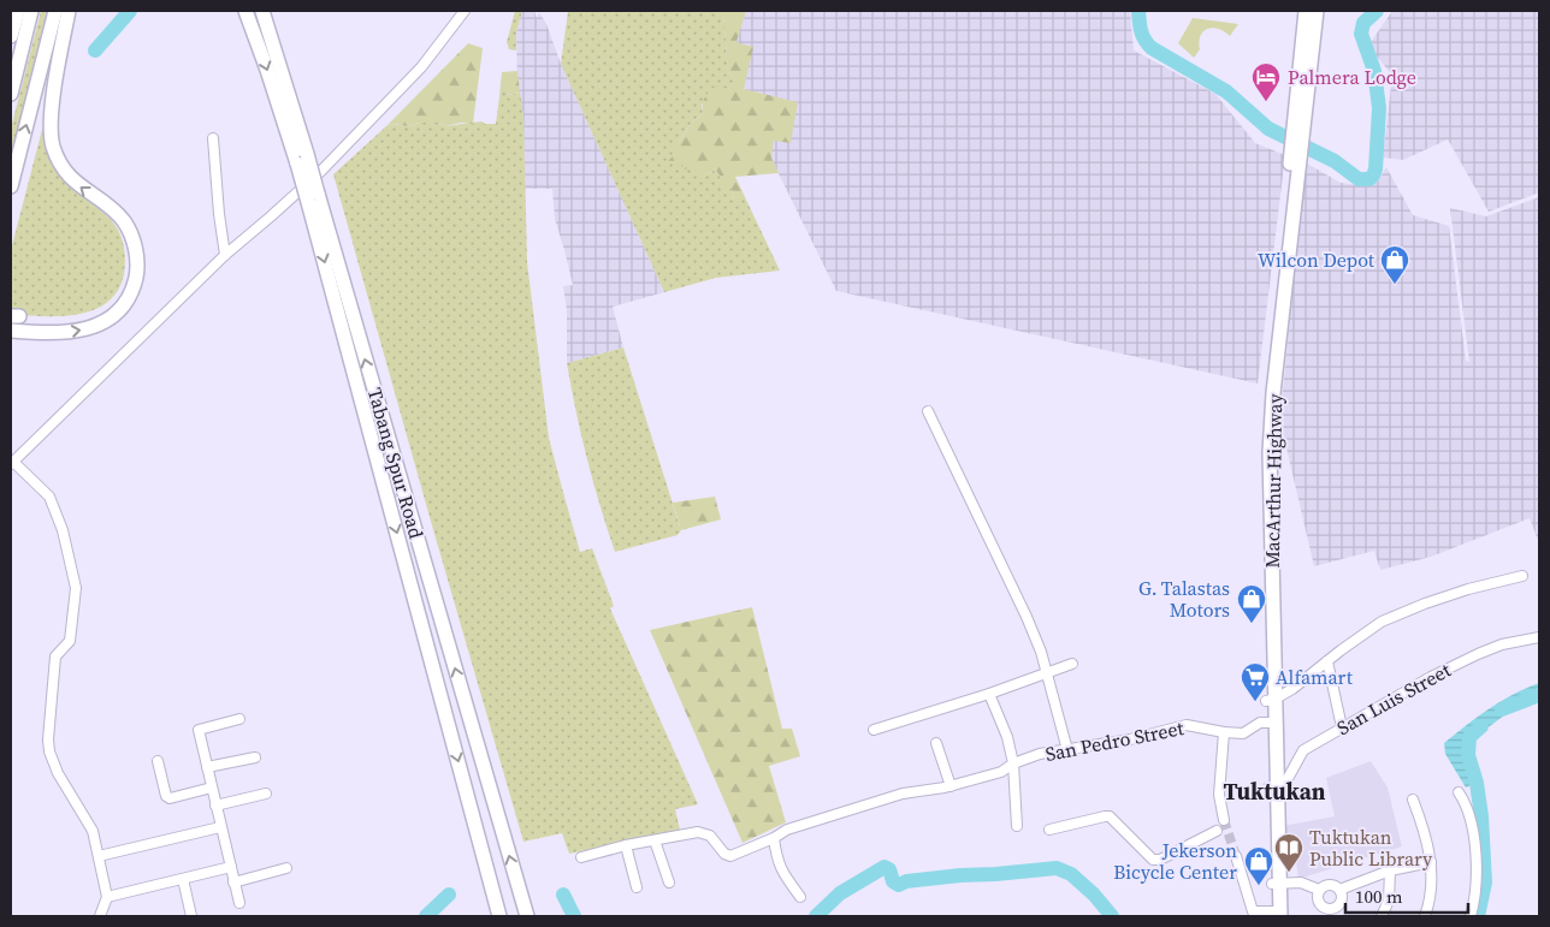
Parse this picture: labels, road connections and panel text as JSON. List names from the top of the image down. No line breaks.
{"streets":{"highway":["Tabang Spur Road","MacArthur Highway"],"street":["San Luis Street","San Pedro Street"]},"crossings":[["MacArthur Highway","San Luis Street"],["MacArthur Highway","San Pedro Street"]],"districts":["Tuktukan"],"places":{"hotel":["Palmera Lodge"],"shop":["Wilcon Depot","G. Talastas Motors","Jekerson Bicycle Center"],"supermarket":["Alfamart"],"library":["Tuktukan Public Library"]},"scale_bar":"100 m"}
